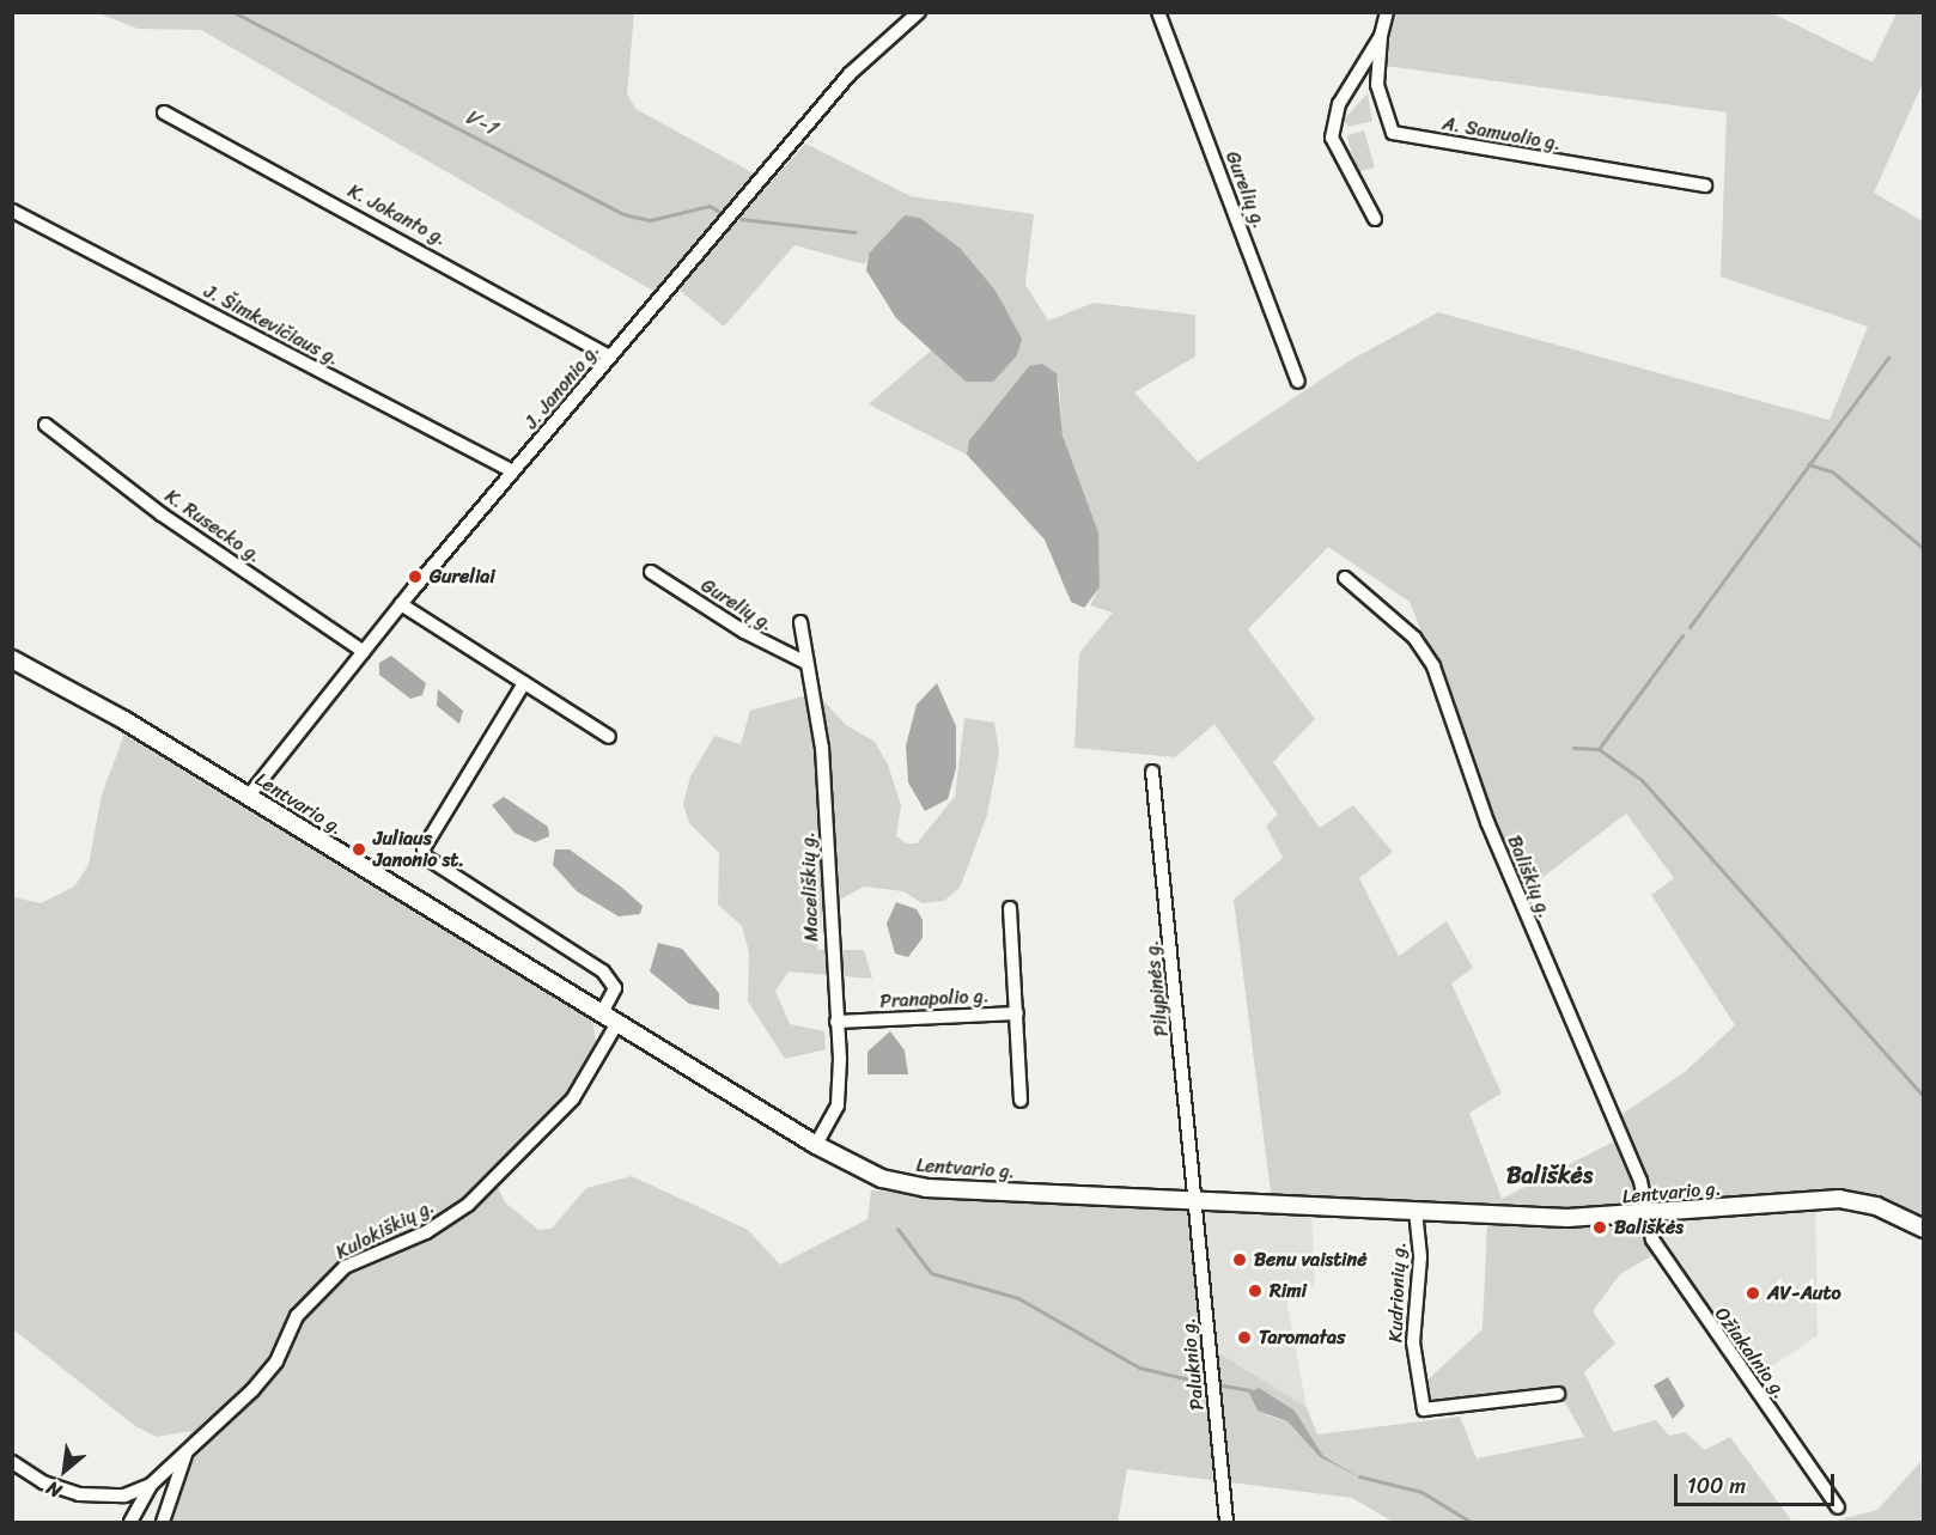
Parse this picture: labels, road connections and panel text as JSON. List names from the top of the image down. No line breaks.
{"streets":{"main road":["Lentvario g."],"street":["A. Samuolio g.","Gurelių g.","K. Jokanto g.","J. Šimkevičiaus g.","J. Janonio g.","K. Rusecko g.","Bališkių g.","Maceliškių g.","Pilypinės g.","Pranapolio g.","Kulokiškių g.","Kudrionių g.","Ožiakalnio g.","Paluknio g."]},"crossings":[["Gurelių g.","Maceliškių g."],["K. Jokanto g.","J. Janonio g."],["J. Šimkevičiaus g.","J. Janonio g."],["J. Janonio g.","K. Rusecko g."],["J. Janonio g.","Lentvario g."],["Lentvario g.","Bališkių g."],["Lentvario g.","Maceliškių g."],["Lentvario g.","Pilypinės g."],["Lentvario g.","Kulokiškių g."],["Lentvario g.","Kudrionių g."],["Lentvario g.","Ožiakalnio g."],["Lentvario g.","Paluknio g."],["Bališkių g.","Ožiakalnio g."],["Maceliškių g.","Pranapolio g."],["Pilypinės g.","Paluknio g."]],"districts":["Bališkės"],"water":["V-1"],"places":["Gureliai","Juliaus Janonio st.","Bališkės","Benu vaistinė","Rimi","AV-Auto","Taromatas"],"scale_bar":"100 m","north":"bottom left"}
